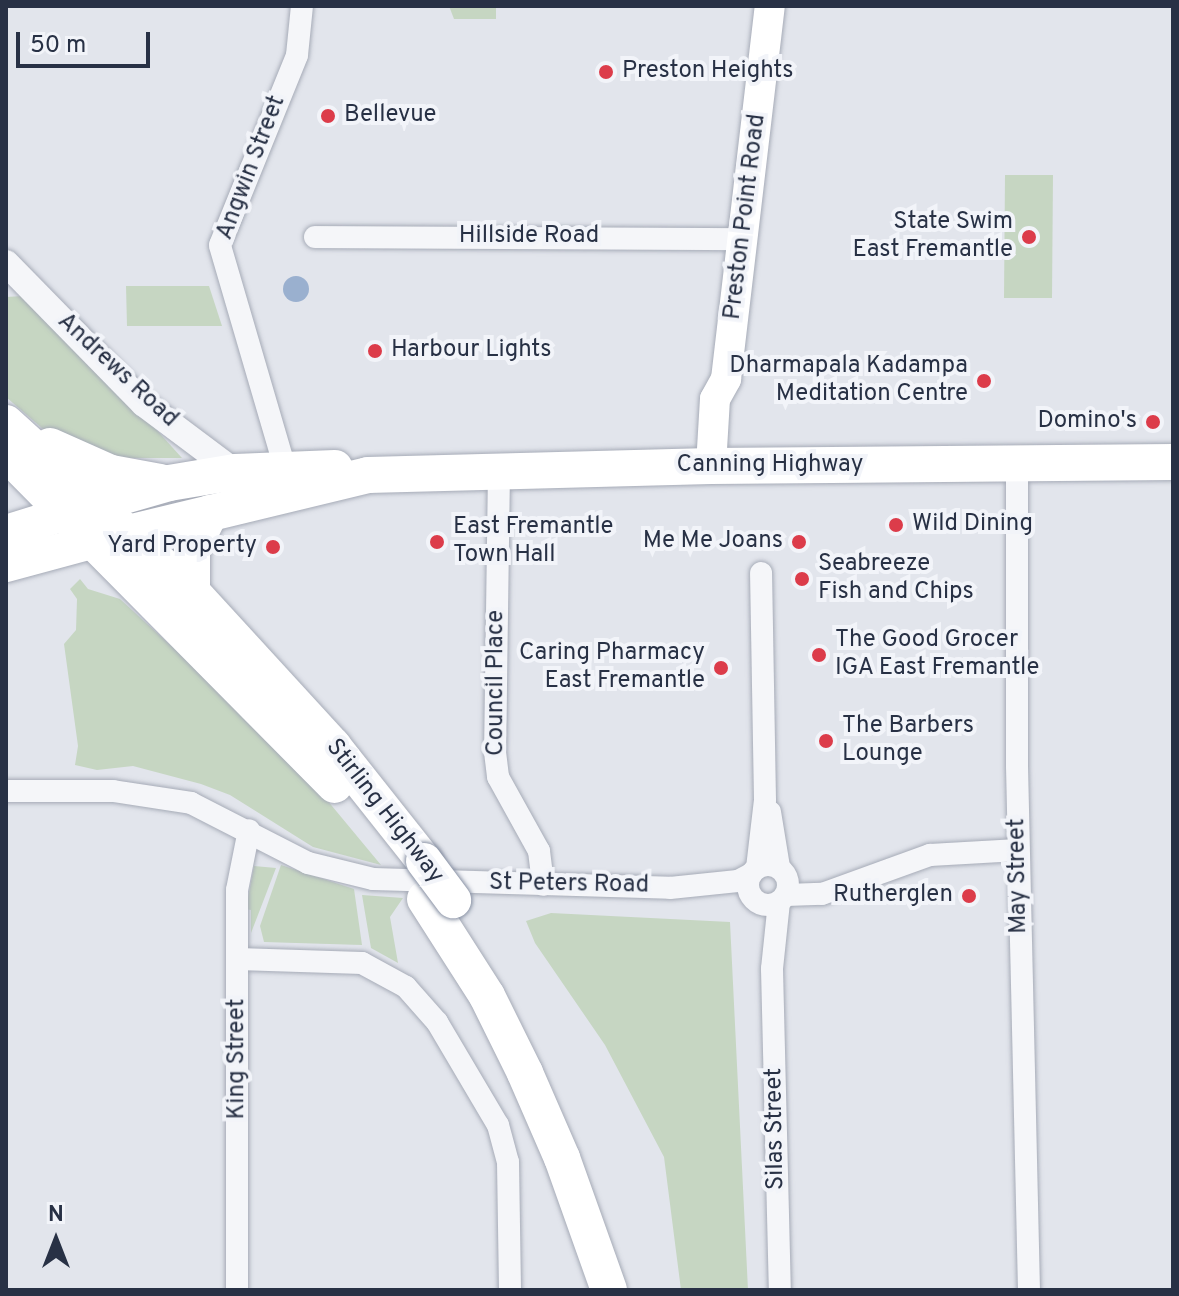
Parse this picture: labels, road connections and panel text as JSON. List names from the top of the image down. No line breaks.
{"streets":{"highway":["Canning Highway","Stirling Highway"],"main road":["Preston Point Road"],"street":["Angwin Street","Hillside Road","Andrews Road","Council Place","May Street","St Peters Road","King Street","Silas Street"]},"crossings":[["Angwin Street","Canning Highway"],["Preston Point Road","Hillside Road"],["Preston Point Road","Canning Highway"],["Andrews Road","Canning Highway"],["Canning Highway","Council Place"],["Canning Highway","Stirling Highway"],["Canning Highway","May Street"],["Council Place","St Peters Road"],["May Street","St Peters Road"],["St Peters Road","King Street"],["St Peters Road","Silas Street"]],"places":["Preston Heights","Bellevue","State Swim East Fremantle","Harbour Lights","Dharmapala Kadampa Meditation Centre","Domino's","Wild Dining","East Fremantle Town Hall","Me Me Joans","Yard Property","Seabreeze Fish and Chips","The Good Grocer IGA East Fremantle","Caring Pharmacy East Fremantle","The Barbers Lounge","Rutherglen"],"scale_bar":"50 m","north":"top"}
